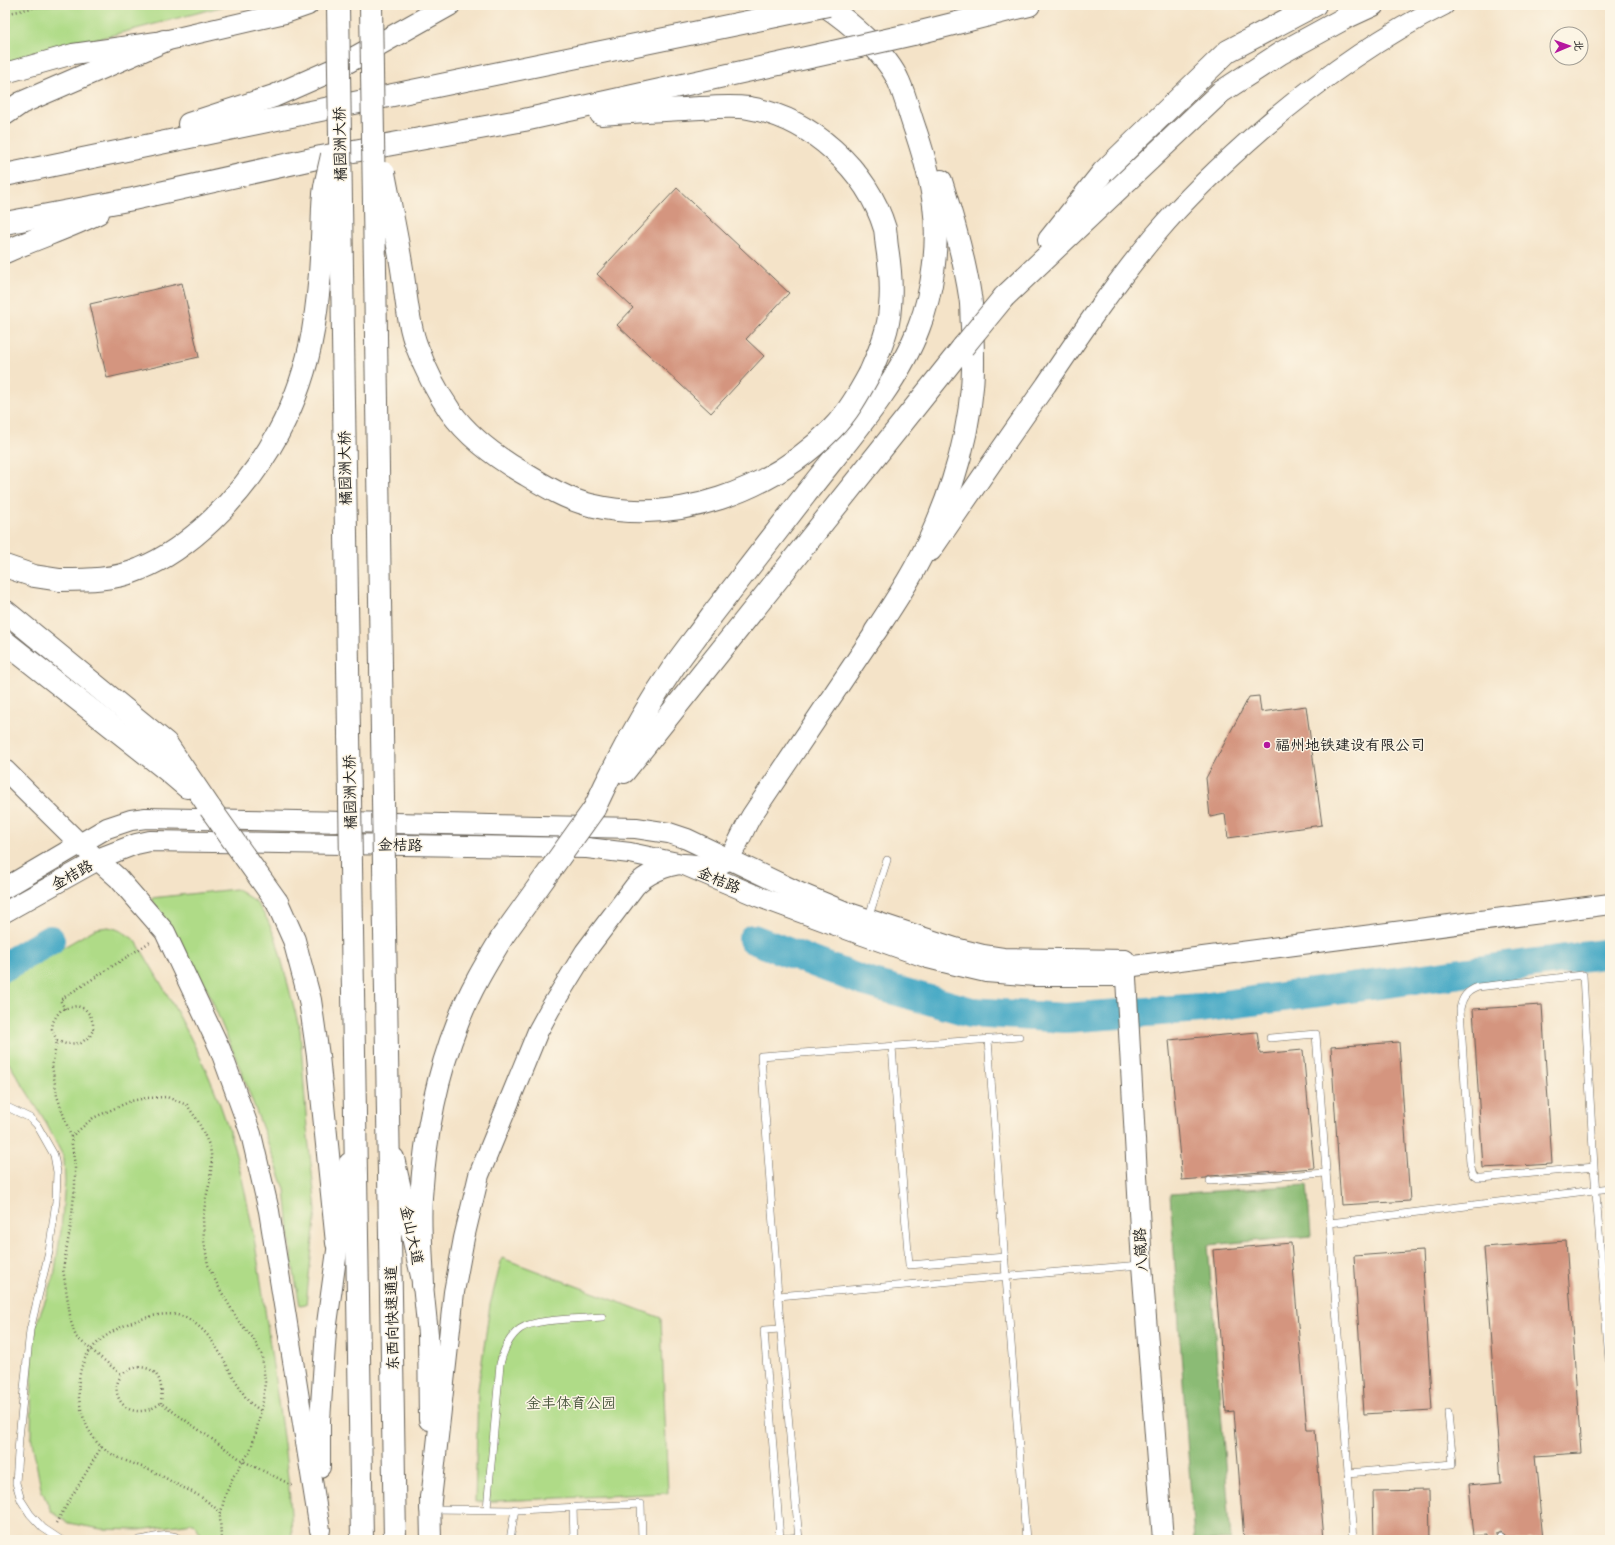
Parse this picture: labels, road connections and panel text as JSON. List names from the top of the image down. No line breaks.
{"streets":{"highway":["橘园洲大桥","金山大道","东西向快速通道"],"main road":["金桔路","八箴路"]},"crossings":[["金桔路","八箴路"],["金山大道","东西向快速通道"]],"parks":["金丰体育公园"],"places":["福州地铁建设有限公司"],"north":"right"}
